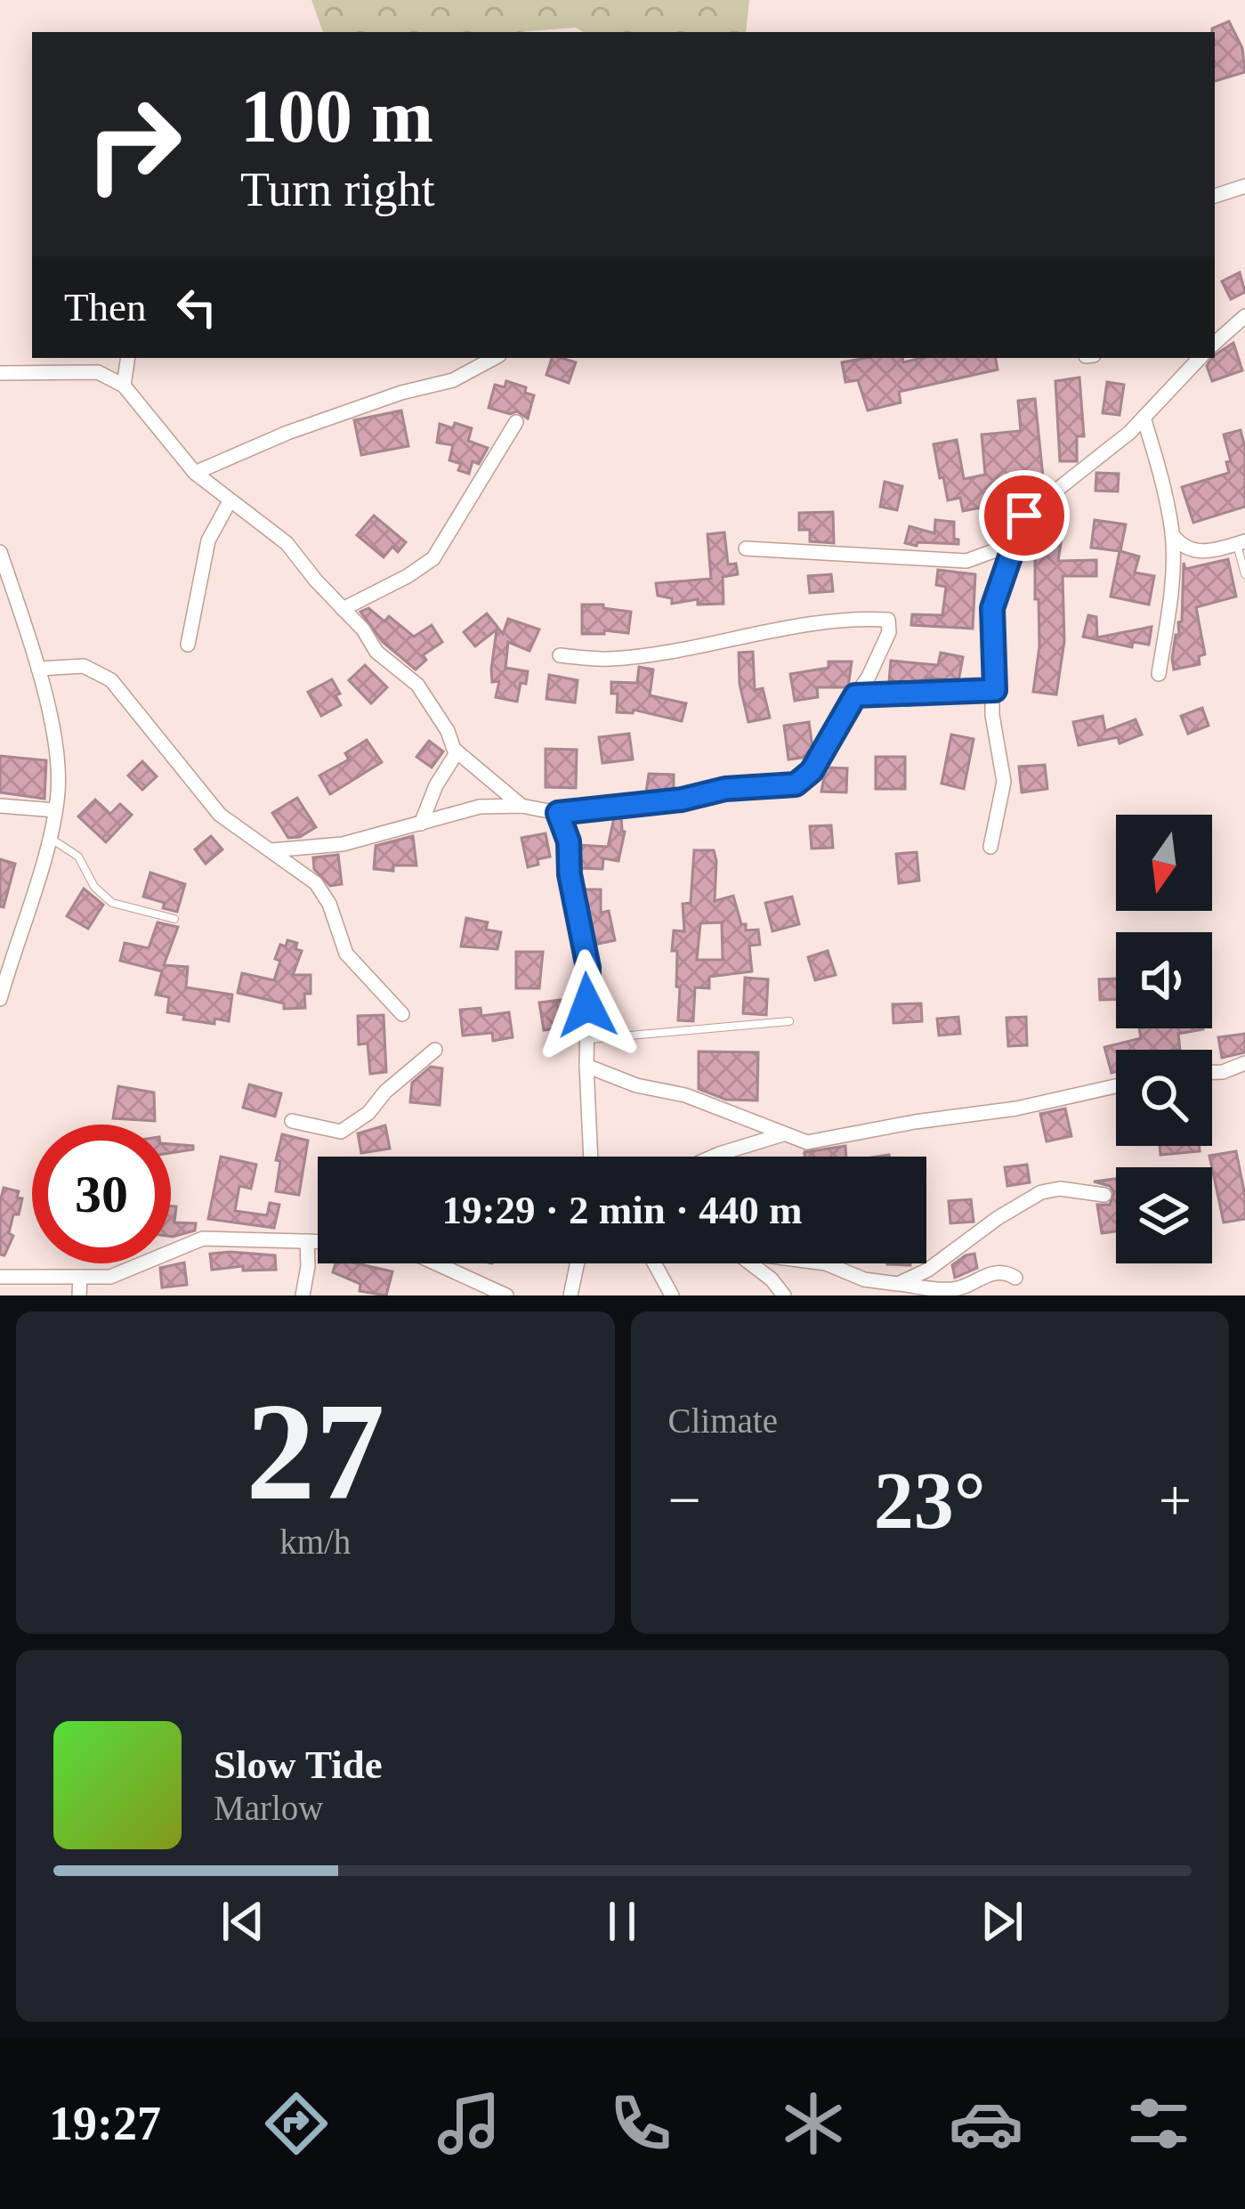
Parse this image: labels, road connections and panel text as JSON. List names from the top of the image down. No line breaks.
{"north":"bottom","page":{"turn":["100 m","Turn right"],"then":"Then","limit":"30","trip":"19:29 · 2 min · 440 m","tile":[["27","km/h"],"Climate"],"heat":["−","23°","+"],"song":["Slow Tide","Marlow"],"tabs":"19:27"}}
